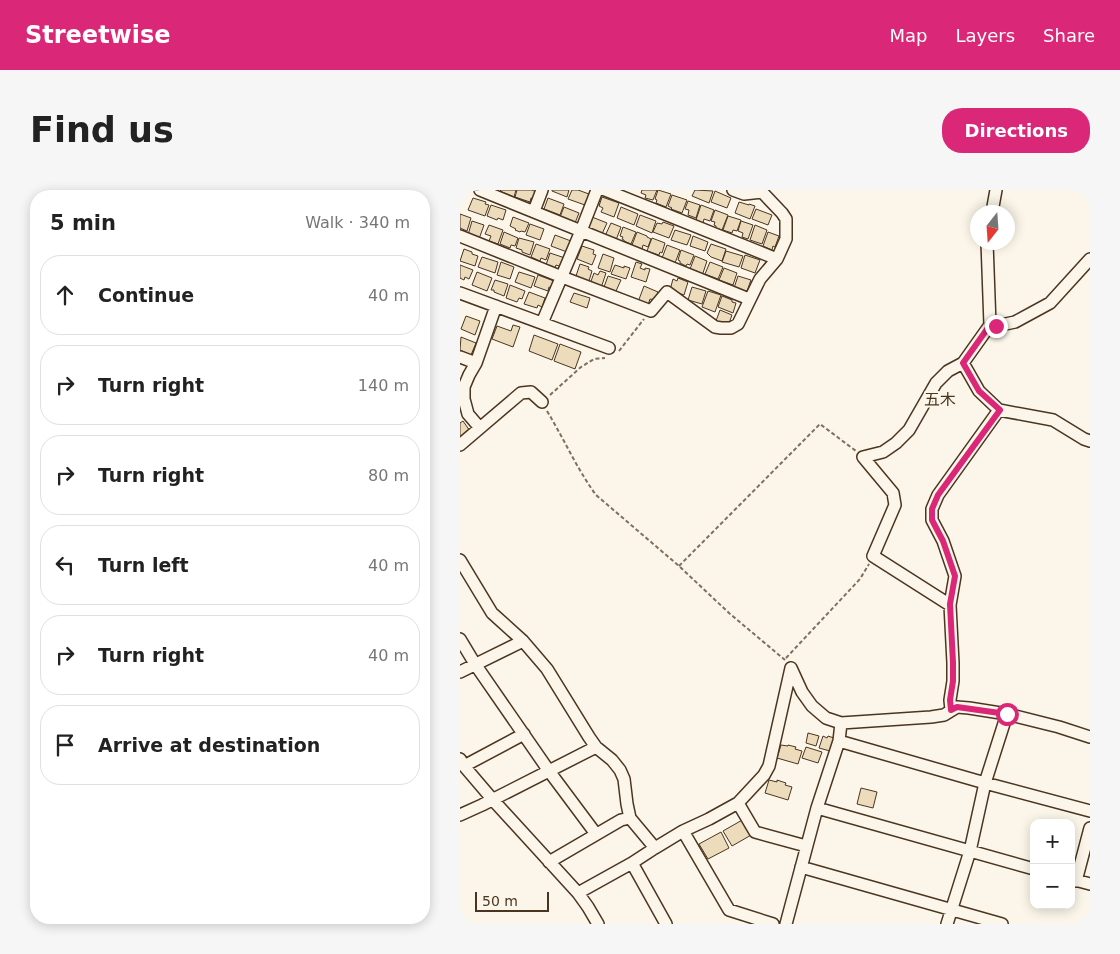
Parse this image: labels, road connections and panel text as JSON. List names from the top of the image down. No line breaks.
{"districts":["五木"],"scale_bar":"50 m","north":"bottom","page":{"header":"Streetwise","nav":["Map","Layers","Share"],"buttons":"Directions","title":"Find us","heading":["5 min","Walk · 340 m"],"list":[["Continue","40 m"],["Turn right","140 m"],["Turn right","80 m"],["Turn left","40 m"],["Turn right","40 m"],"Arrive at destination"],"map_buttons":["+","−"],"scale":"50 m"}}
